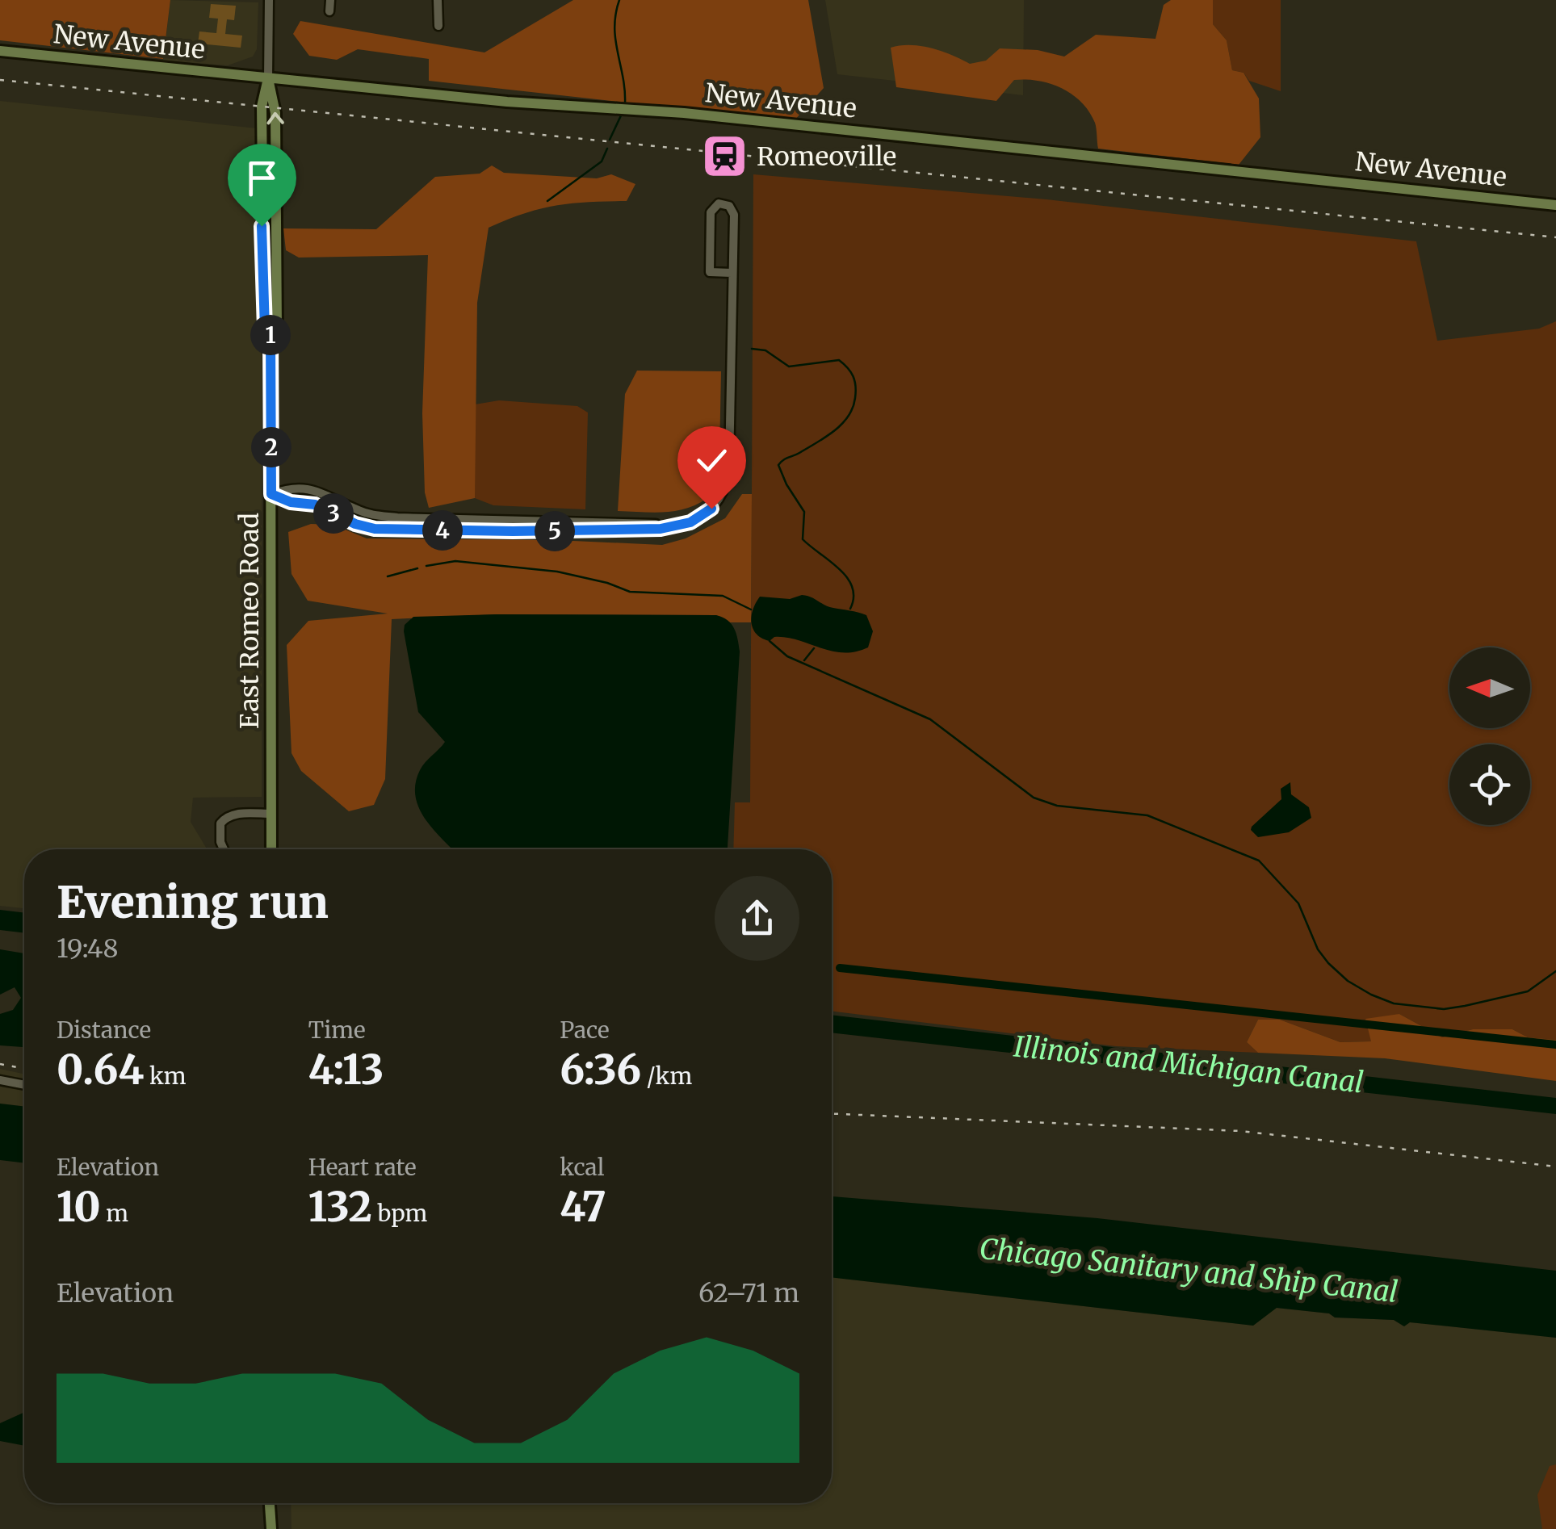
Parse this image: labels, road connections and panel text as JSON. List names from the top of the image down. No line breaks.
{"streets":{"main road":["New Avenue","East Romeo Road"]},"crossings":[["New Avenue","East Romeo Road"]],"water":["Illinois and Michigan Canal","Chicago Sanitary and Ship Canal"],"places":{"station":["Romeoville"]},"north":"left","page":{"pins":["1","2","3","4","5"],"heading":["Evening run","19:48"],"stats":[["Distance","0.64 km"],["Time","4:13"],["Pace","6:36 /km"],["Elevation","10 m"],["Heart rate","132 bpm"],["kcal","47"]],"chart":["Elevation","62–71 m"]}}
